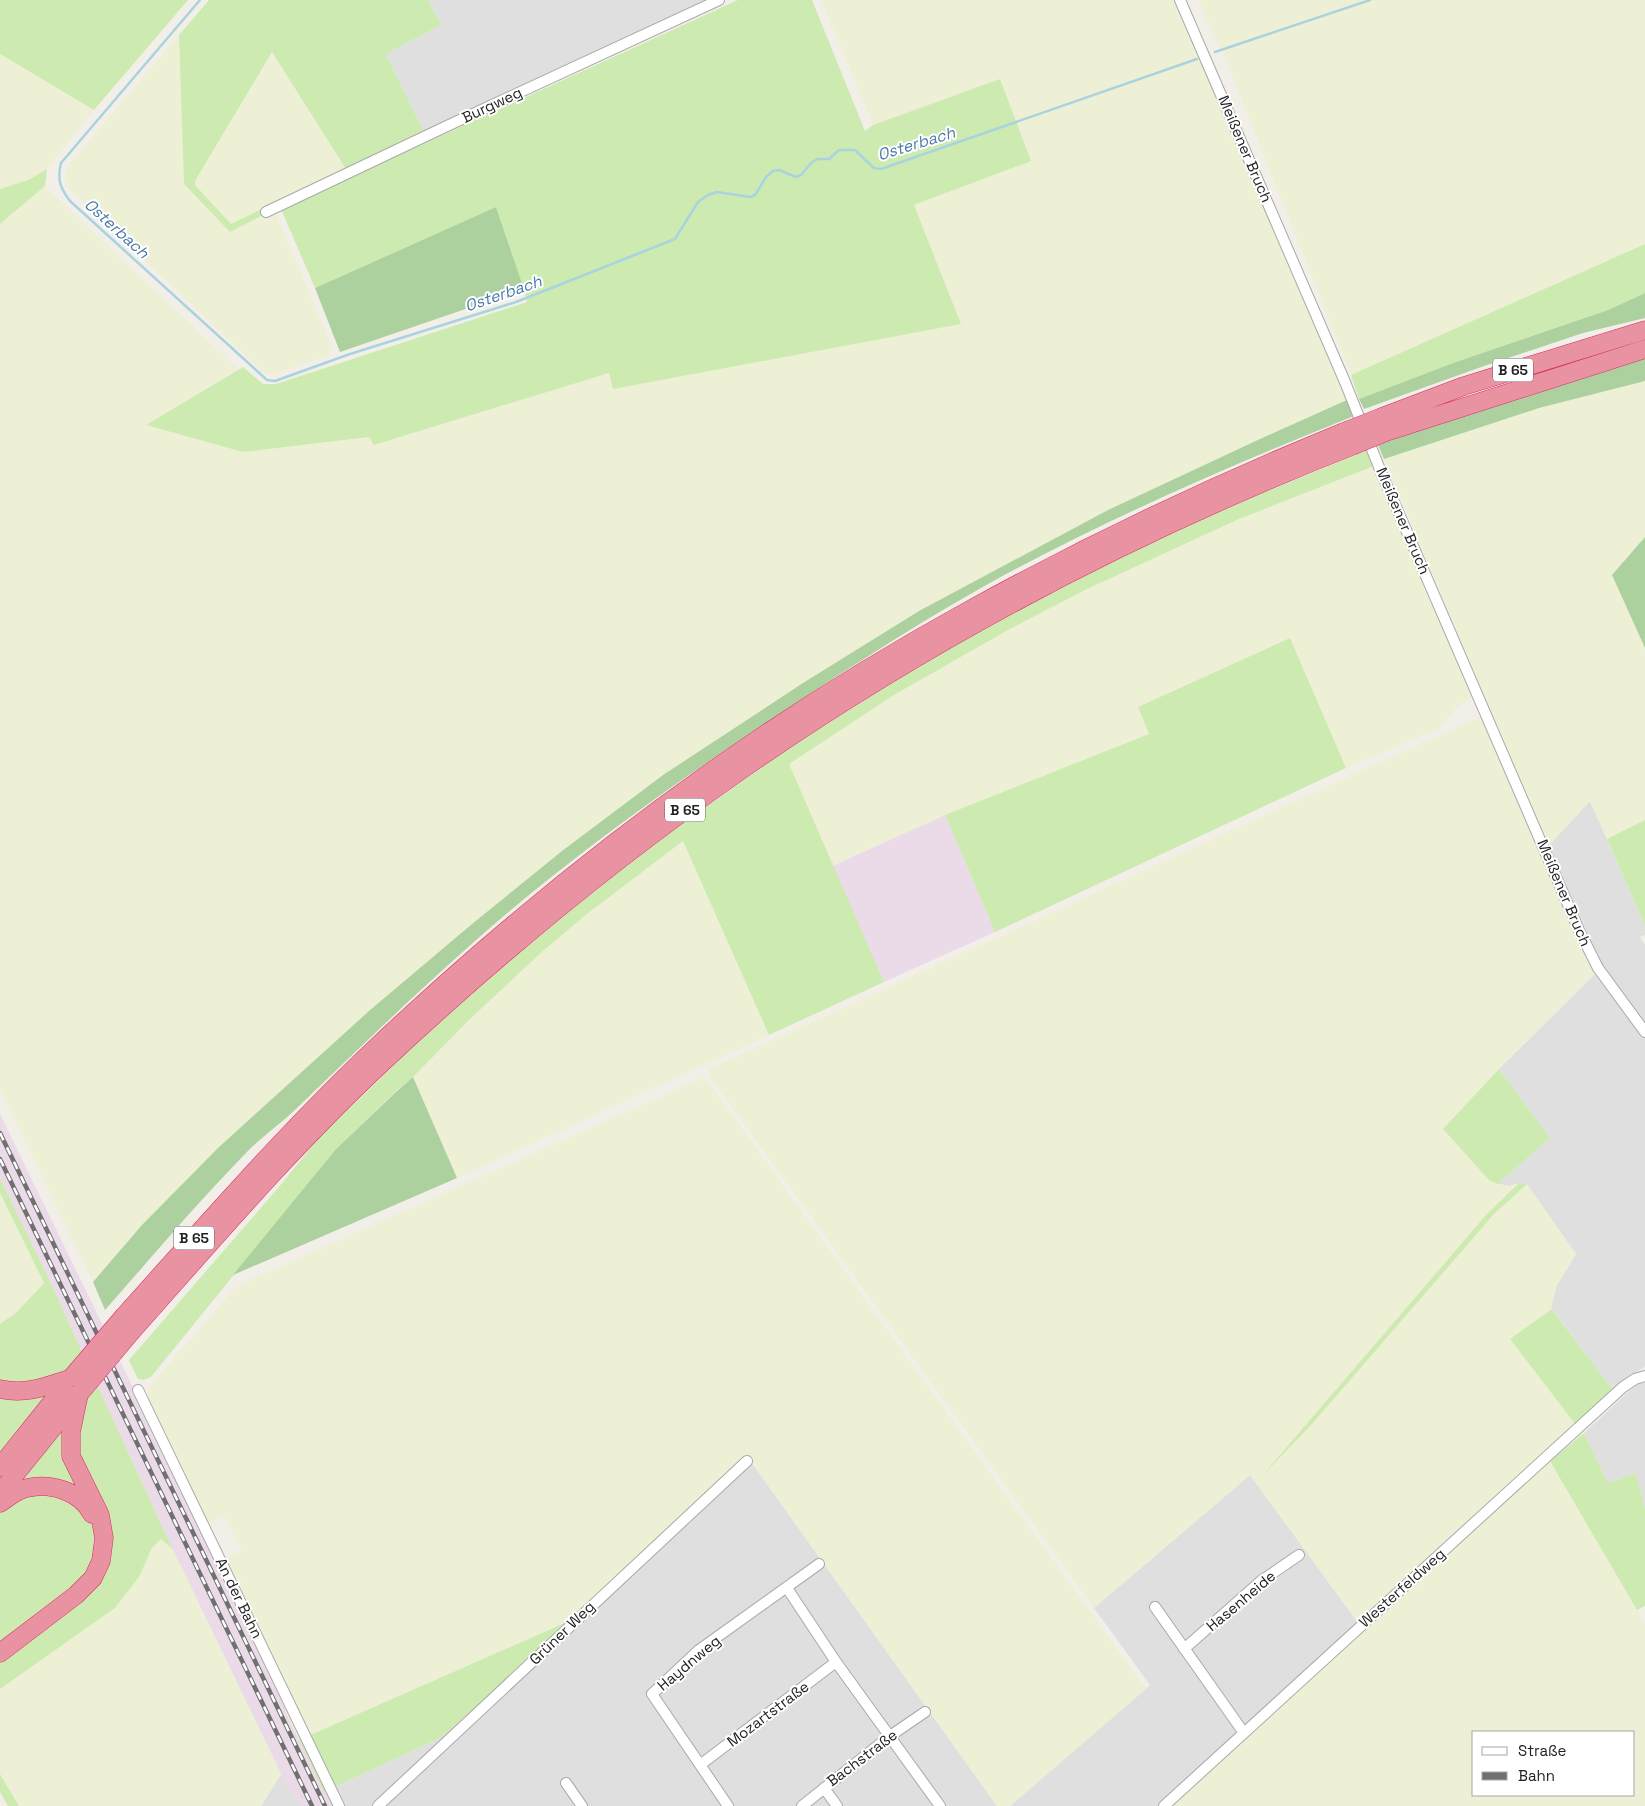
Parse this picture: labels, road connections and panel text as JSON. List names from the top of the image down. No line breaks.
{"streets":{"highway":["B 65"],"street":["Burgweg","Meißener Bruch","Westerfeldweg","An der Bahn","Hasenheide","Grüner Weg","Haydnweg","Mozartstraße","Bachstraße"]},"crossings":[["Haydnweg","Mozartstraße"]],"water":["Osterbach"],"legend":["Straße","Bahn"]}
